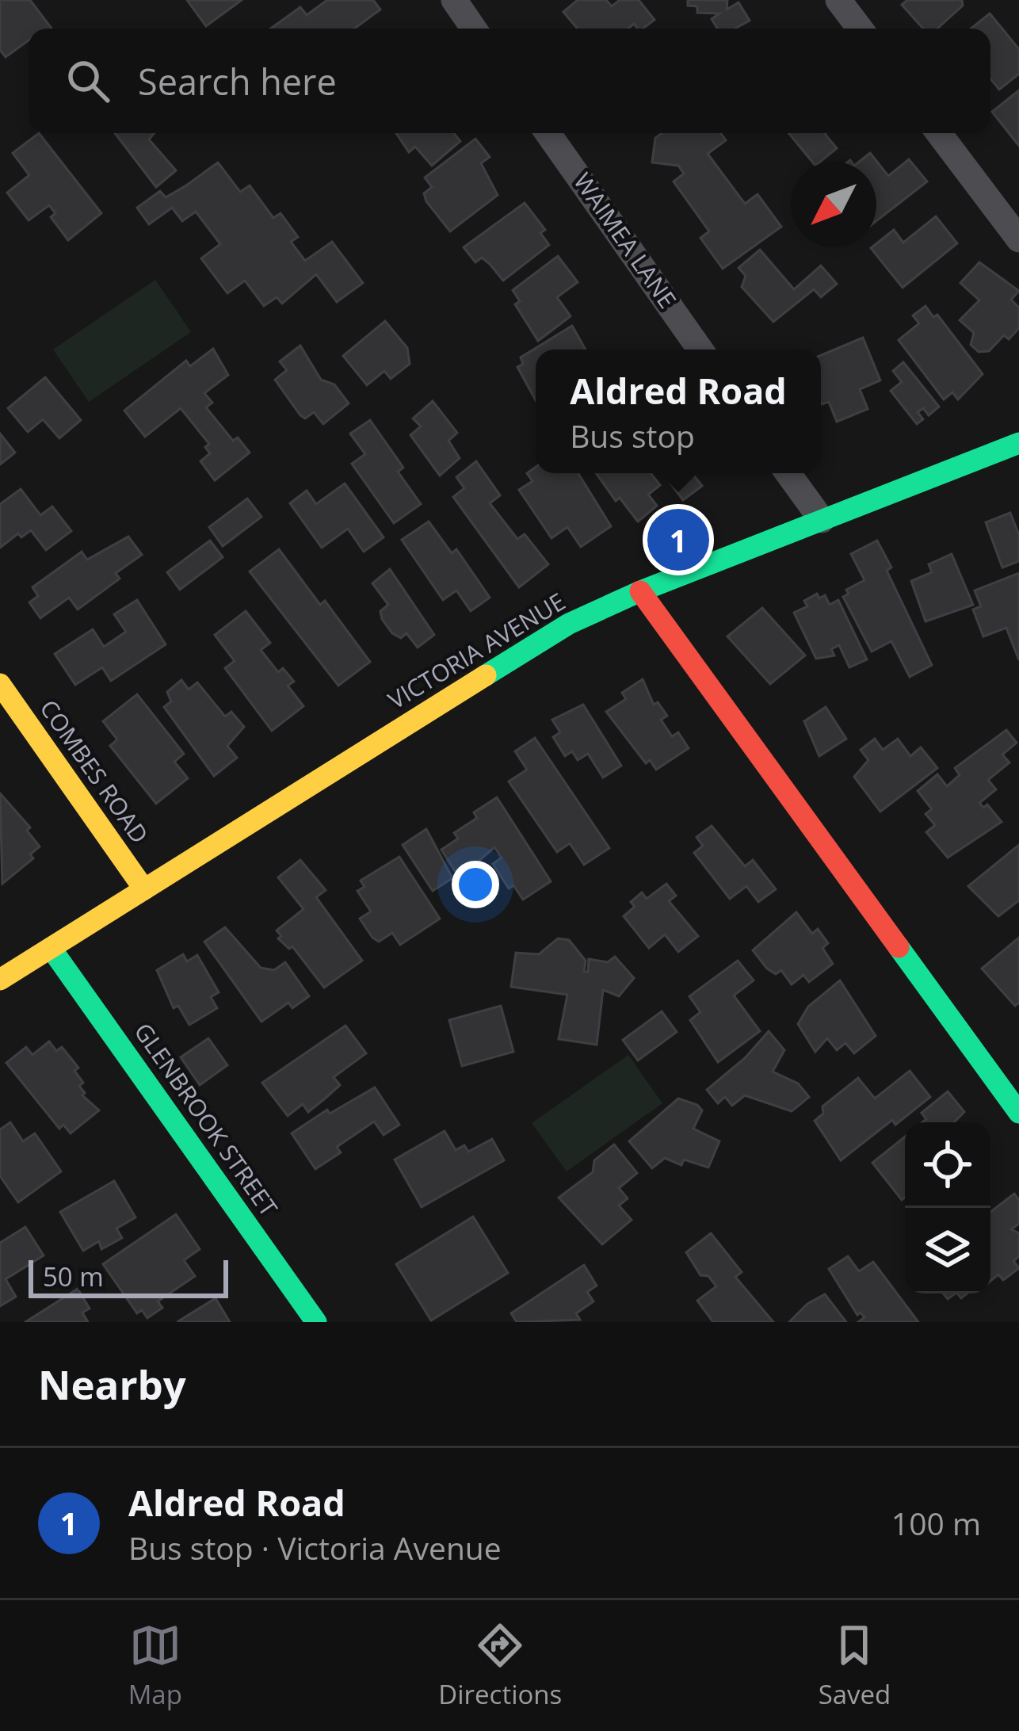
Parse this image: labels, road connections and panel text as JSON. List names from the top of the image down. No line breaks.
{"streets":{"street":["WAIMEA LANE","VICTORIA AVENUE","COMBES ROAD","GLENBROOK STREET"]},"crossings":[["VICTORIA AVENUE","COMBES ROAD"],["VICTORIA AVENUE","GLENBROOK STREET"]],"scale_bar":"50 m","north":"bottom left","page":{"search":"Search here","popup":["Aldred Road","Bus stop"],"pins":"1","scale":"50 m","heading":"Nearby","list":[{"mark":"1","name":"Aldred Road","note":"Bus stop · Victoria Avenue","value":"100 m"}],"nav":["Map","Directions","Saved"]}}
